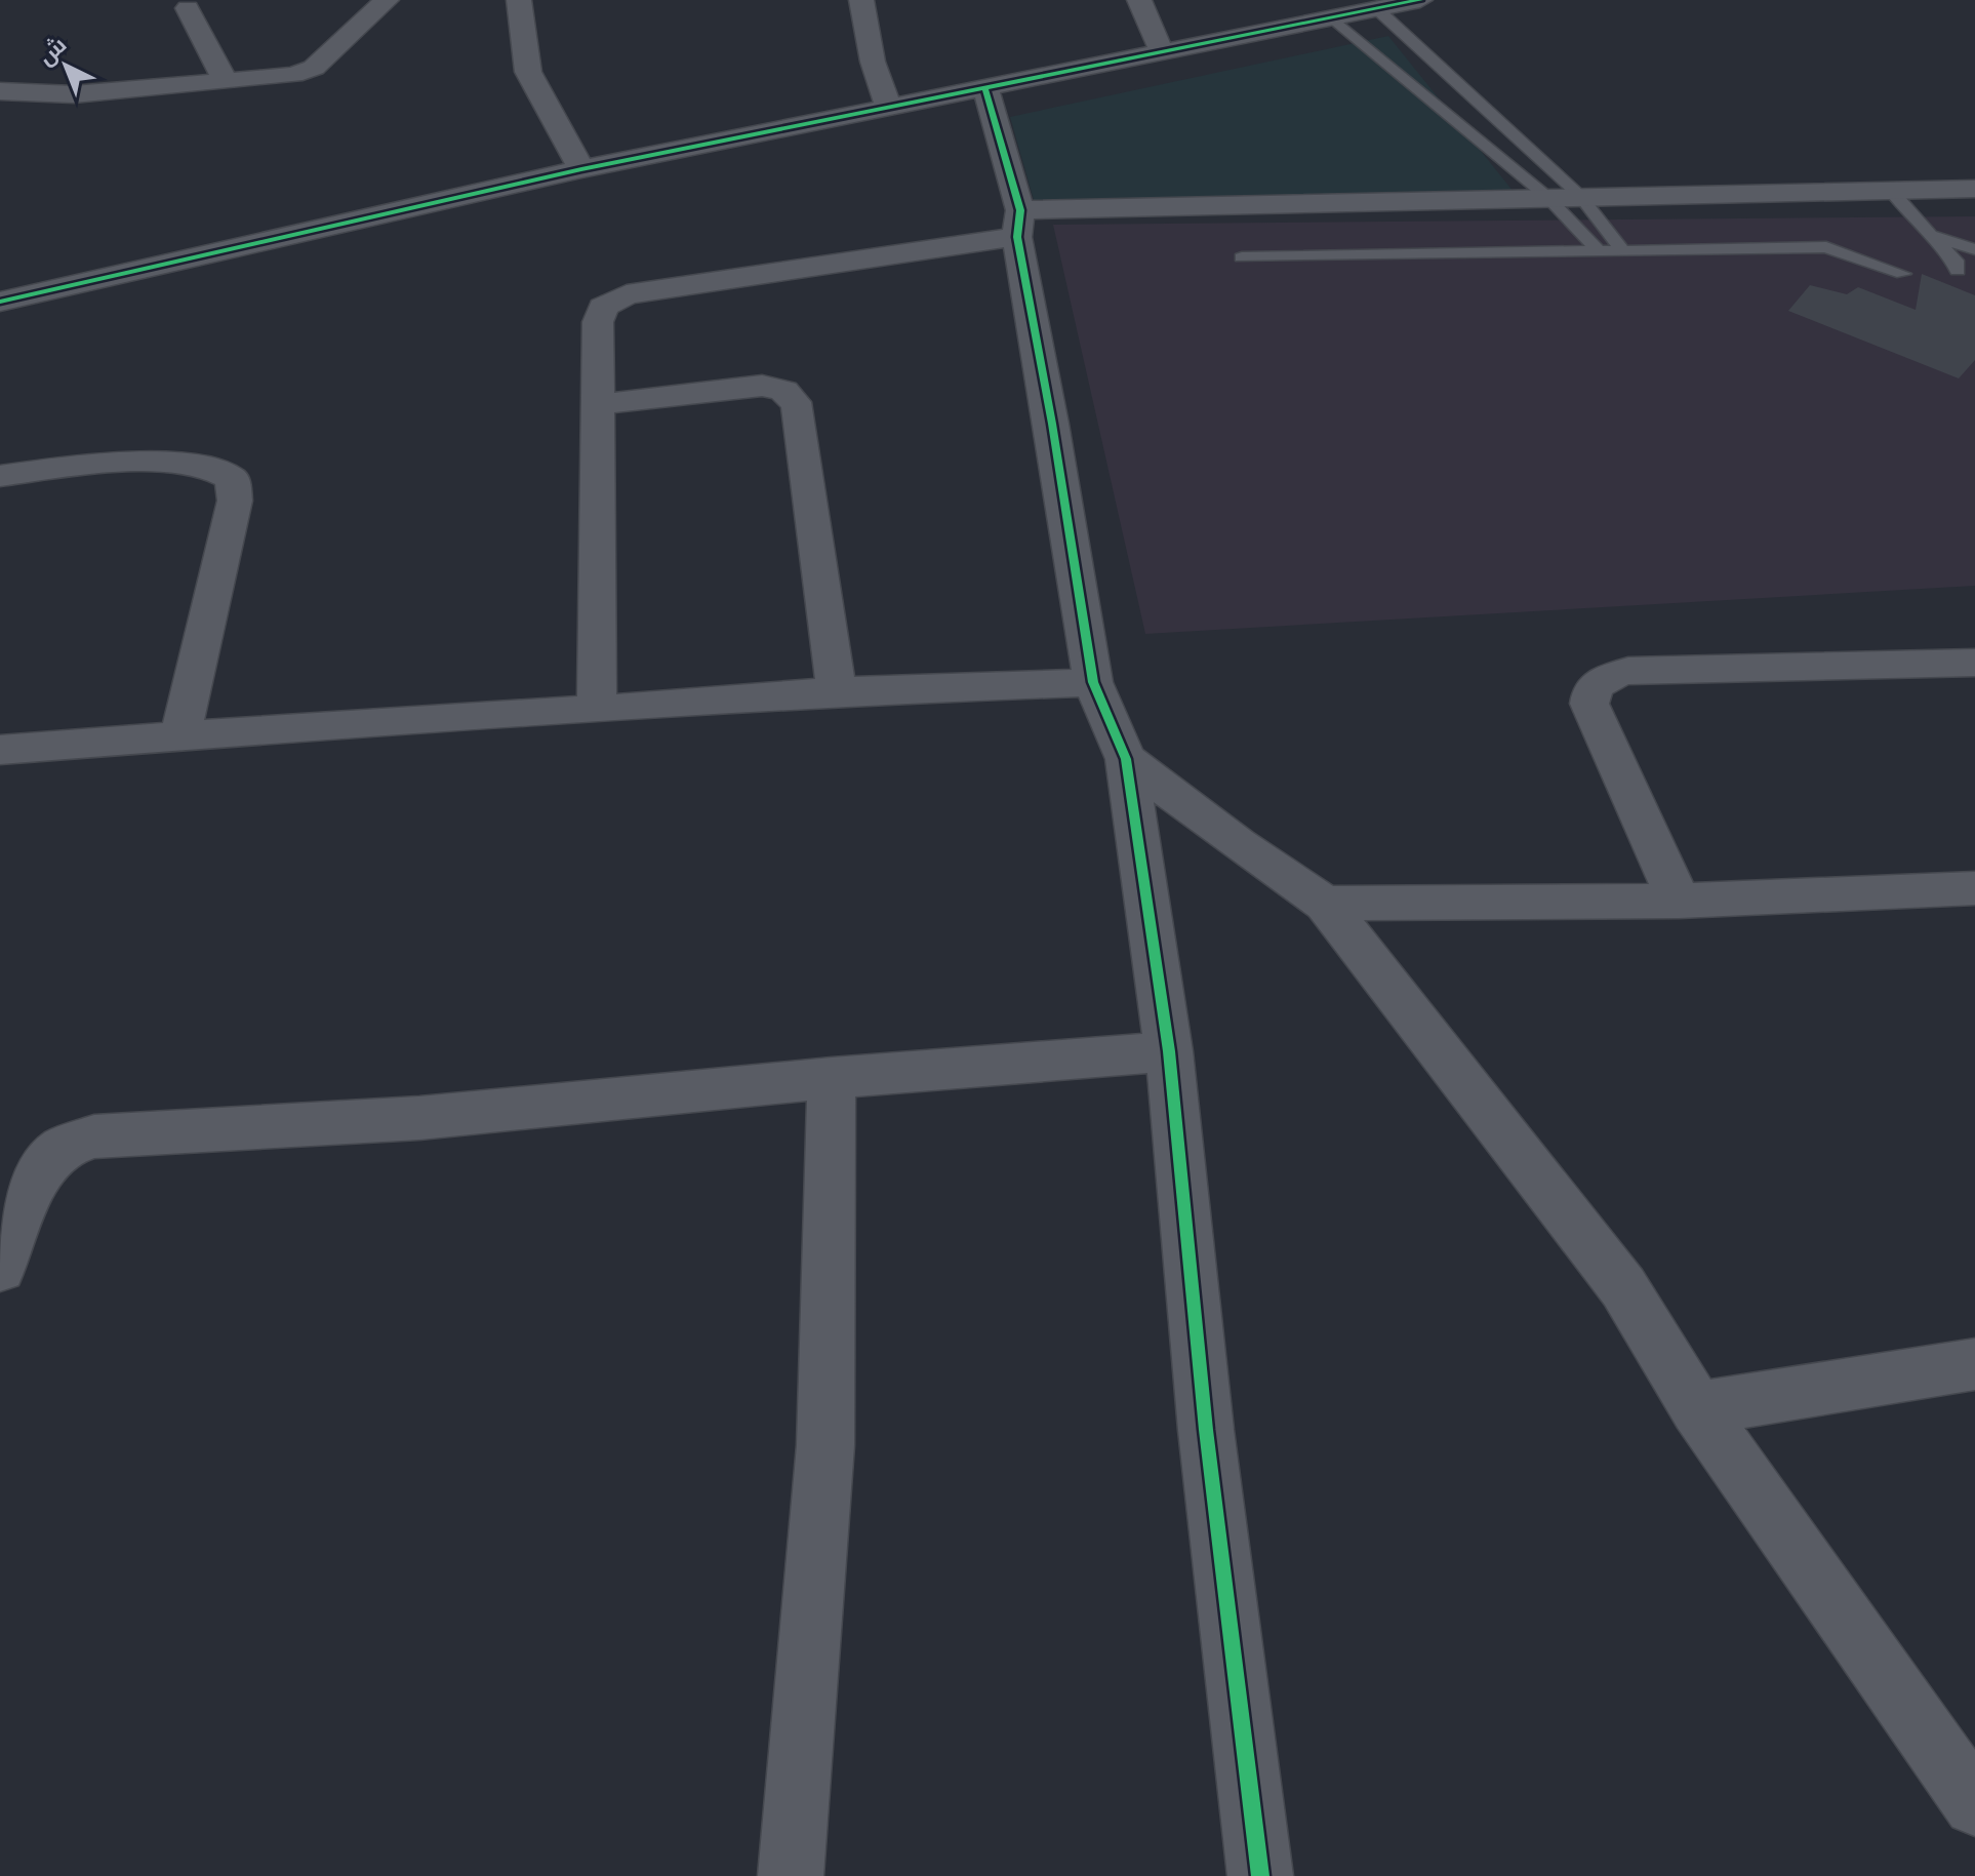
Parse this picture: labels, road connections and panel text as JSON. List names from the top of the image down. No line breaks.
{"north":"top left"}
